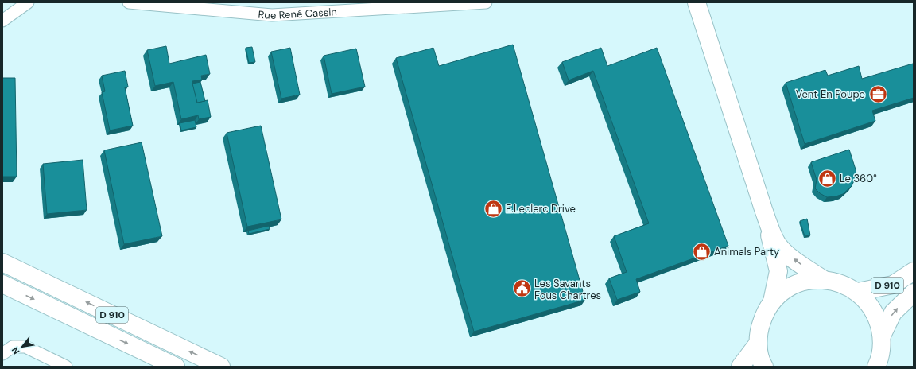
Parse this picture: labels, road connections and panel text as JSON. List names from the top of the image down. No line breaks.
{"streets":{"main road":["D 910"],"street":["Rue René Cassin"]},"places":{"office":["Vent En Poupe"],"shop":["Le 360°","E.Leclerc Drive","Animals Party"],"public building":["Les Savants Fous Chartres"]},"north":"bottom left"}
